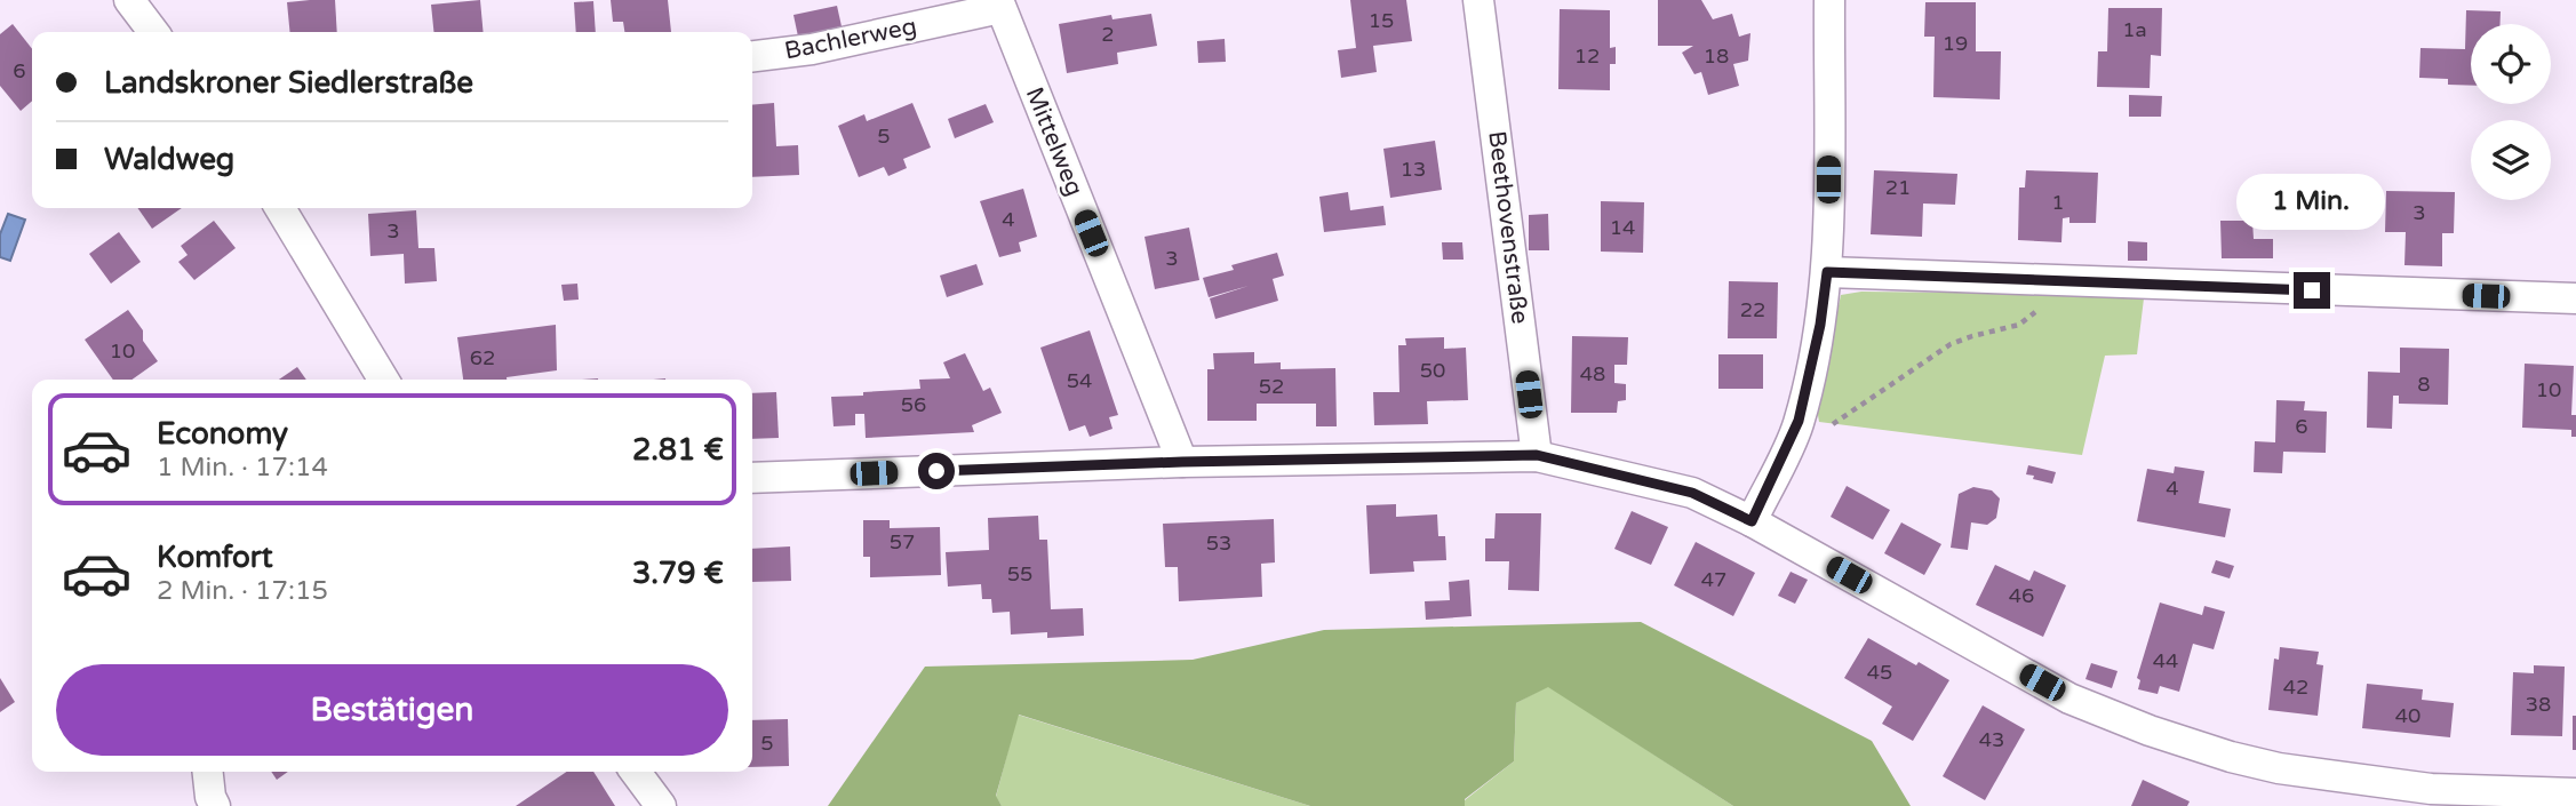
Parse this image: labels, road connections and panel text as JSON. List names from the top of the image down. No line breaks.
{"streets":{"street":["Bachlerweg","Mittelweg","Beethovenstraße"]},"crossings":[["Bachlerweg","Mittelweg"]],"house_numbers":["15","1a","2","19","12","18","6","5","13","21","1","3","4","14","3","3","22","10","62","50","48","54","8","52","10","56","6","4","57","53","55","47","46","44","45","42","38","40","43","5"],"page":{"banner":["Landskroner Siedlerstraße","Waldweg"],"bubble":"1 Min.","list":[{"name":"Economy","note":"1 Min. · 17:14","value":"2.81 €"},{"name":"Komfort","note":"2 Min. · 17:15","value":"3.79 €"}],"buttons":"Bestätigen"}}
